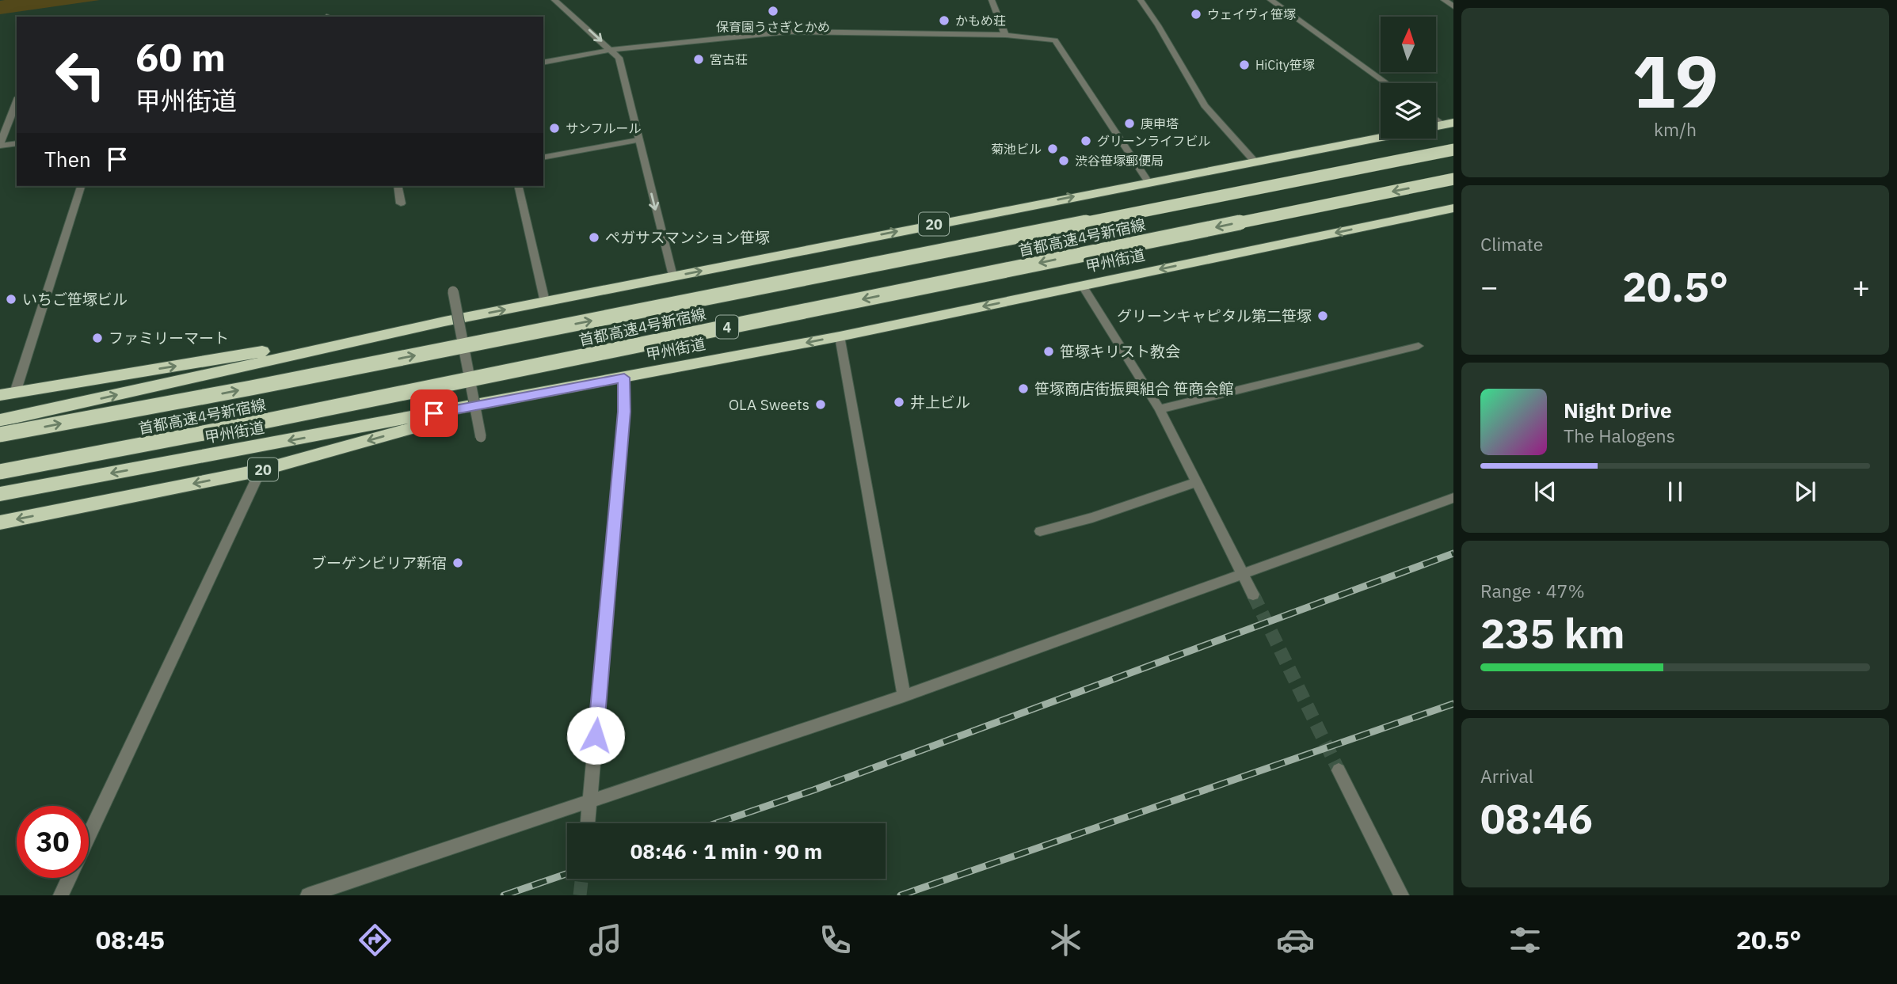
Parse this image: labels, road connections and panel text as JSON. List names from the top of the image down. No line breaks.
{"streets":{"highway":["20","首都高速4号新宿線","甲州街道","4"]},"crossings":[["20","甲州街道"]],"places":["保育園うさぎとかめ","ウェイヴィ笹塚","かもめ荘","宮古荘","HiCity笹塚","庚申塔","サンフルール","グリーンライフビル","菊池ビル","渋谷笹塚郵便局","ペガサスマンション笹塚","いちご笹塚ビル","グリーンキャピタル第二笹塚","ファミリーマート","笹塚キリスト教会","笹塚商店街振興組合 笹商会館","井上ビル","OLA Sweets","ブーゲンビリア新宿"],"north":"top","page":{"tile":[["19","km/h"],"Climate",["Range · 47%","235 km"],["Arrival","08:46"]],"turn":["60 m","甲州街道"],"then":"Then","heat":["−","20.5°","+"],"song":["Night Drive","The Halogens"],"limit":"30","trip":"08:46 · 1 min · 90 m","tabs":["08:45","20.5°"]}}
